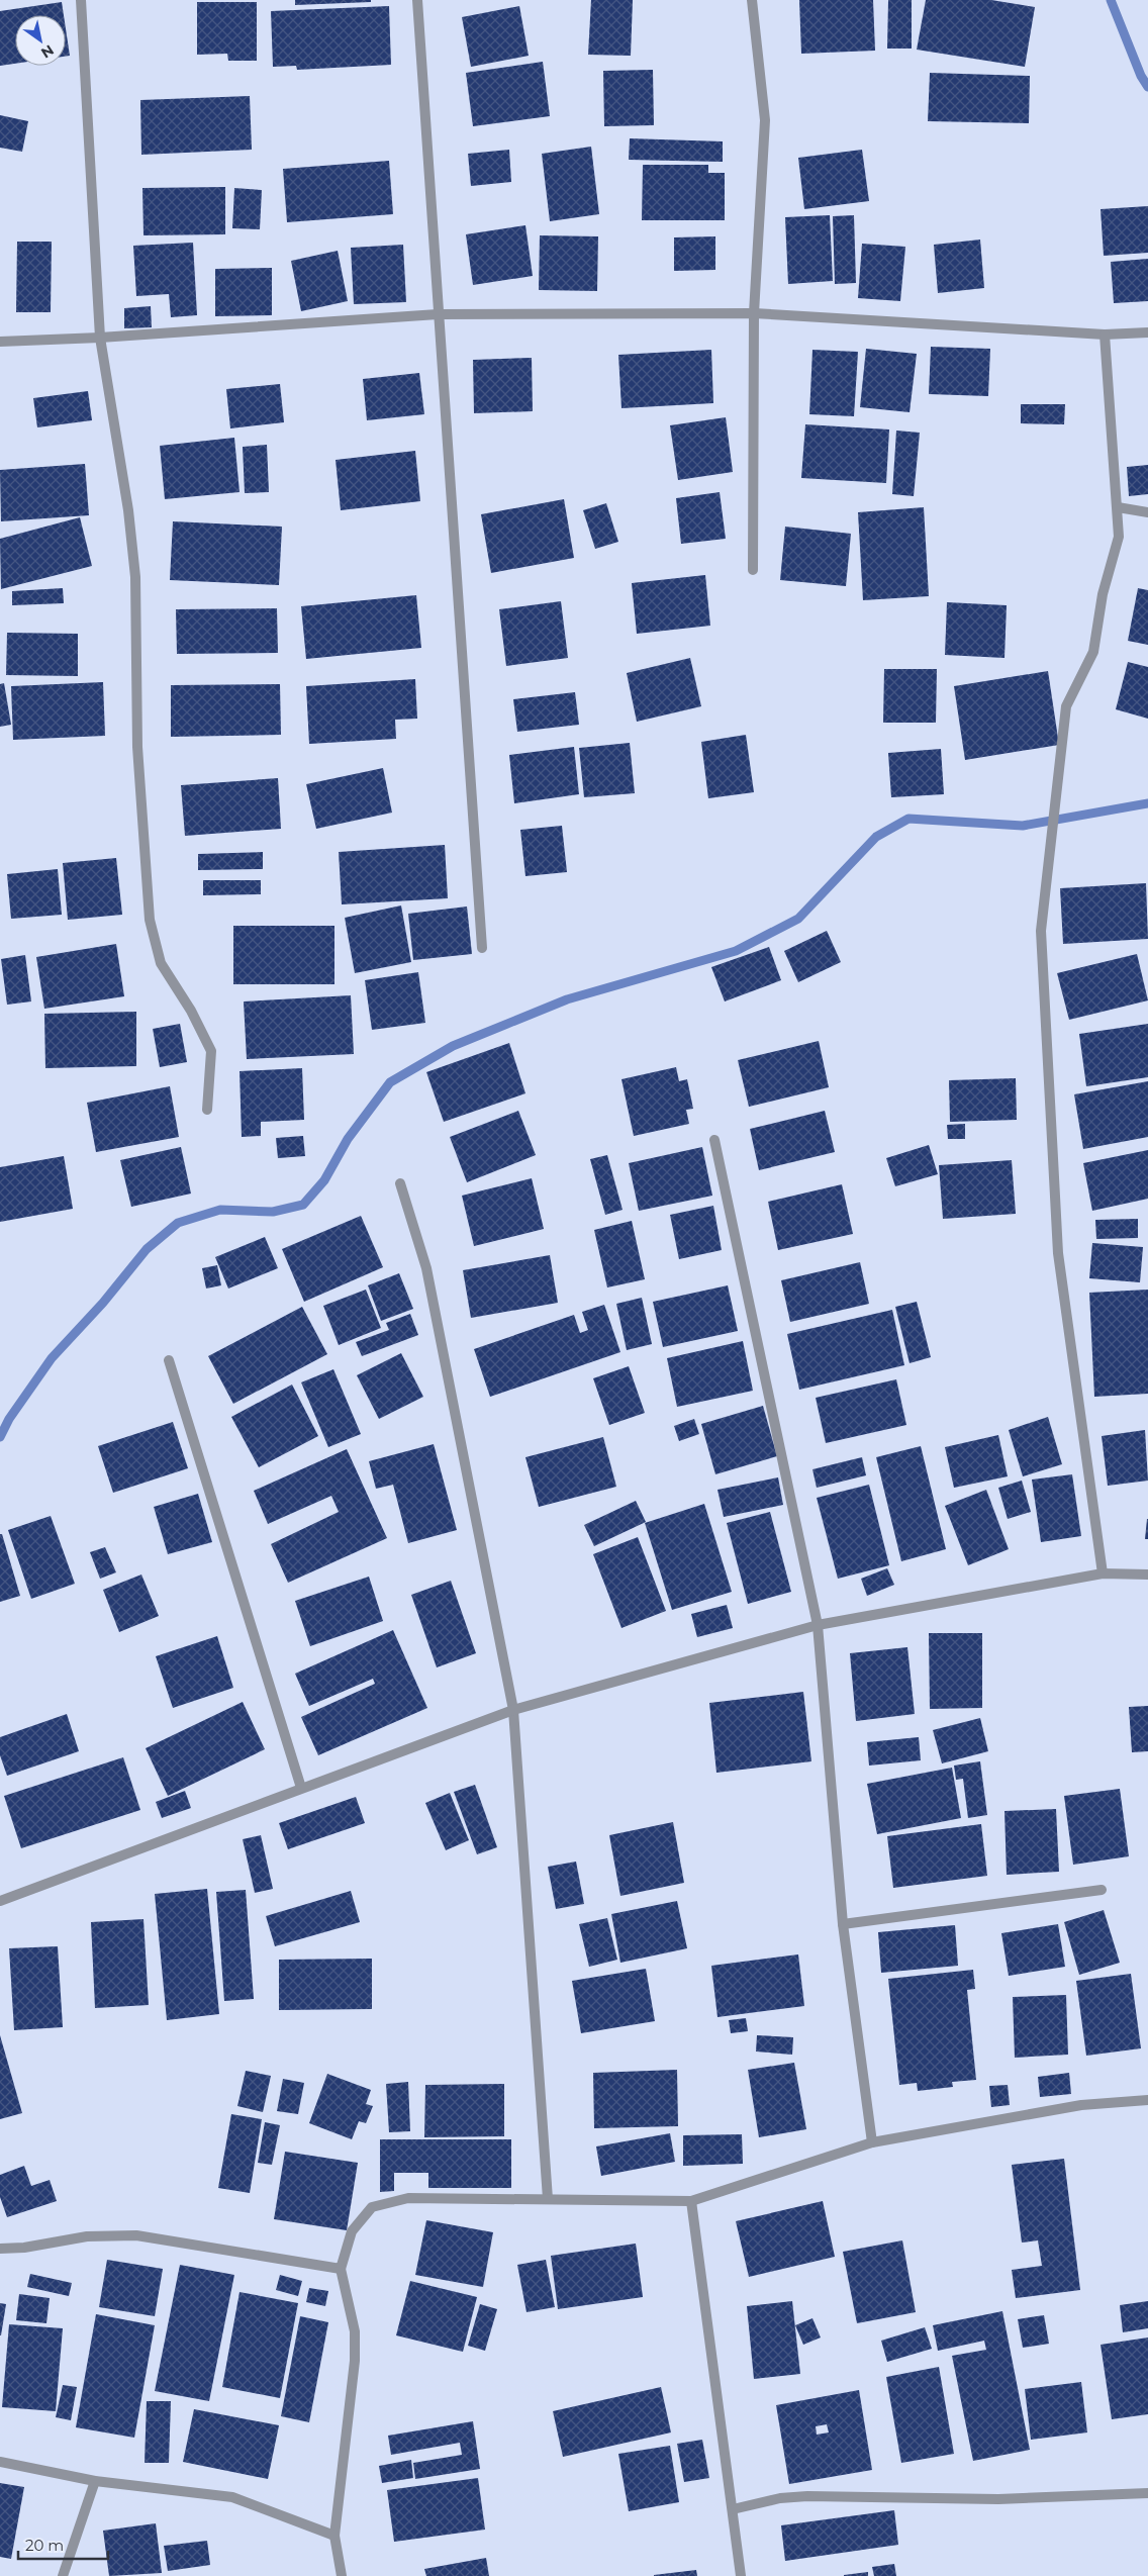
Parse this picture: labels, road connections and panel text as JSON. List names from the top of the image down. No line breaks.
{"scale_bar":"20 m","north":"bottom right"}
